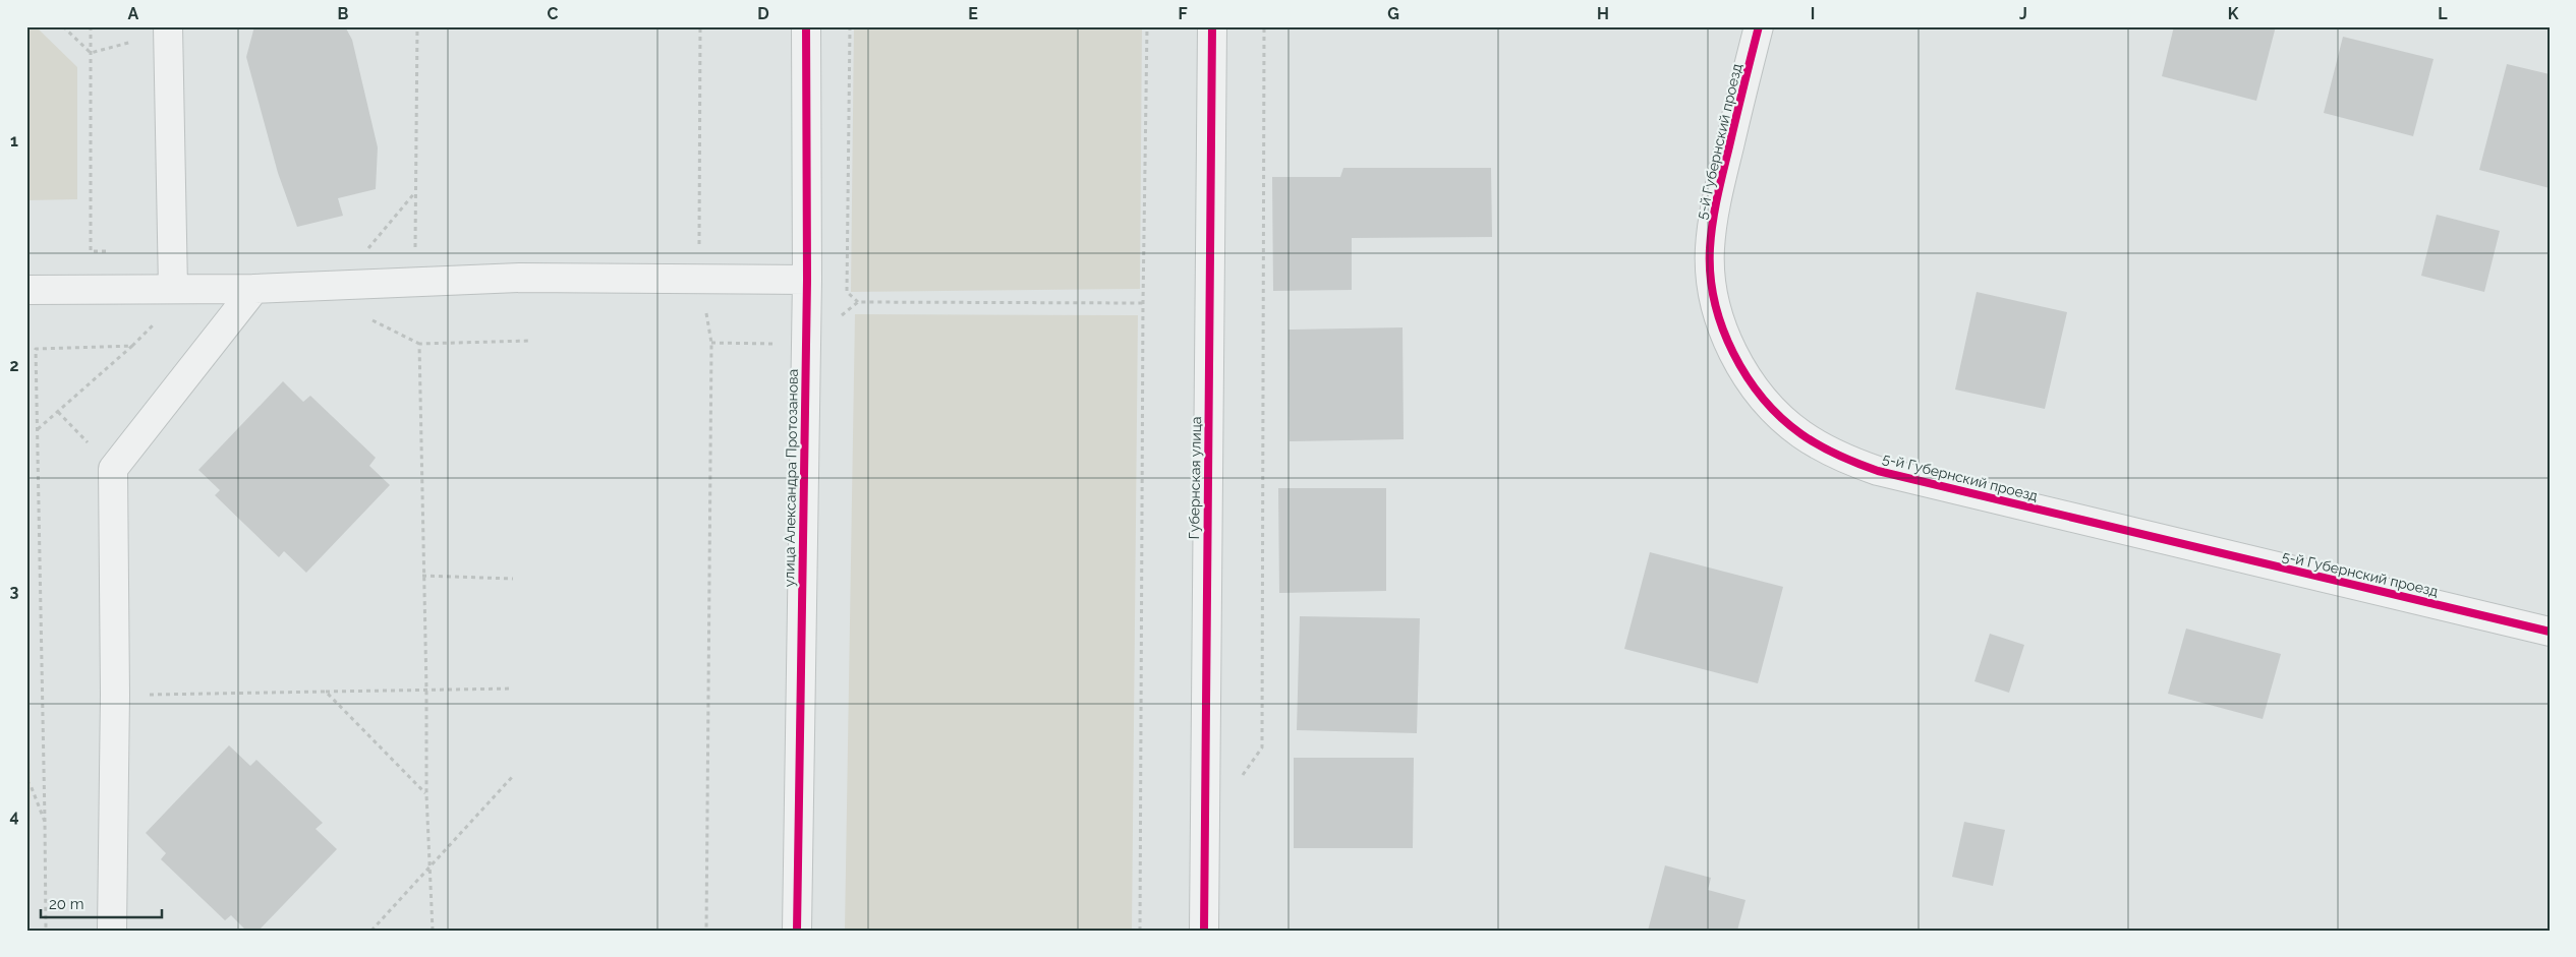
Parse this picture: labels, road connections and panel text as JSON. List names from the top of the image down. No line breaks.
{"streets":{"street":["5-й Губернский проезд","улица Александра Протозанова","Губернская улица"]},"scale_bar":"20 m","grid":{"columns":["A","B","C","D","E","F","G","H","I","J","K","L"],"rows":["1","2","3","4"]}}
